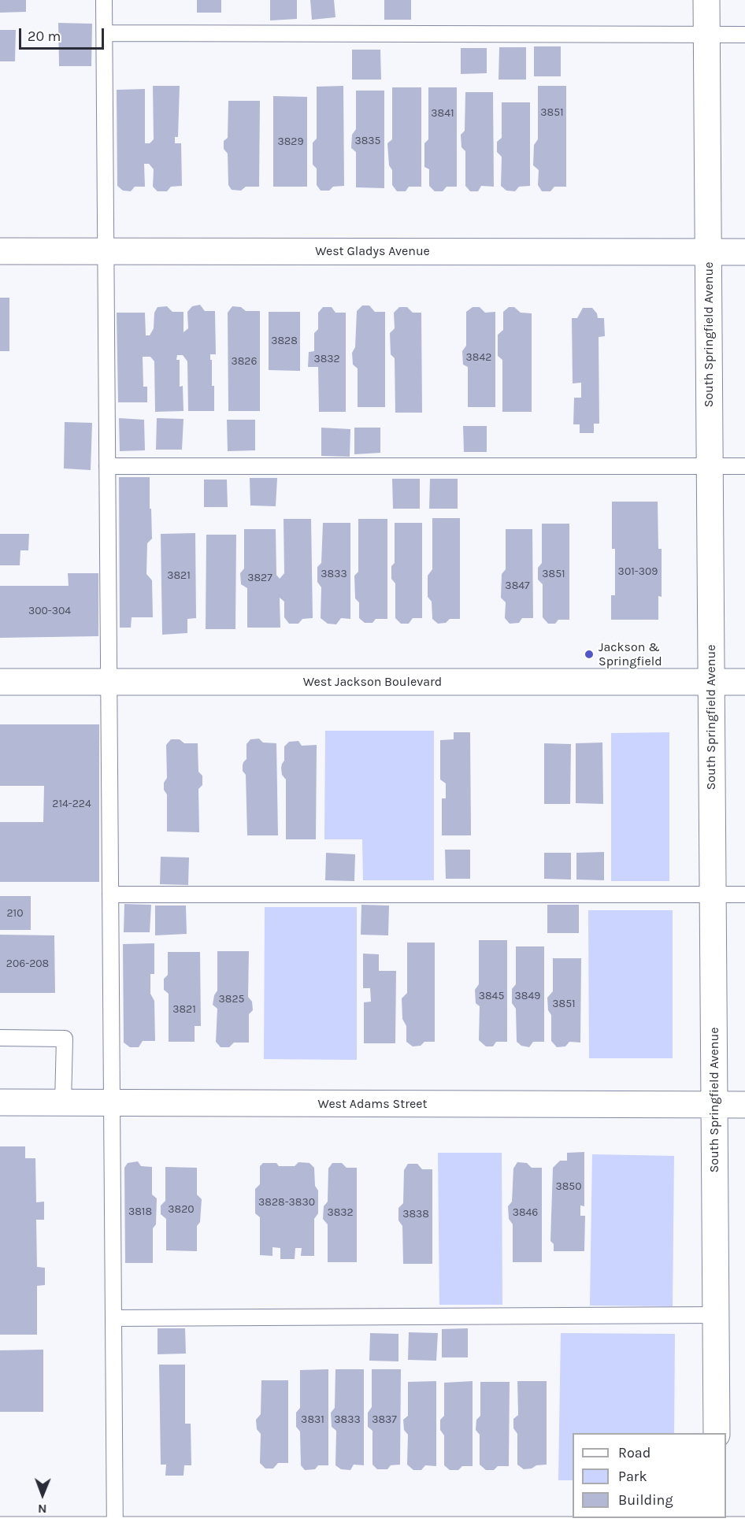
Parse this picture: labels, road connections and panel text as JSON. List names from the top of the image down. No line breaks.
{"streets":{"street":["West Gladys Avenue","South Springfield Avenue","West Jackson Boulevard","West Adams Street"]},"crossings":[["West Gladys Avenue","South Springfield Avenue"],["South Springfield Avenue","West Jackson Boulevard"],["South Springfield Avenue","West Adams Street"]],"places":["Jackson & Springfield"],"house_numbers":["3851","3841","3835","3829","3828","3842","3832","3826","301-309","3833","3851","3821","3827","3847","300-304","214-224","210","206-208","3845","3849","3825","3851","3821","3850","3828-3830","3820","3818","3832","3846","3838","3831","3833","3837"],"legend":["Road","Park","Building"],"scale_bar":"20 m","north":"bottom"}
